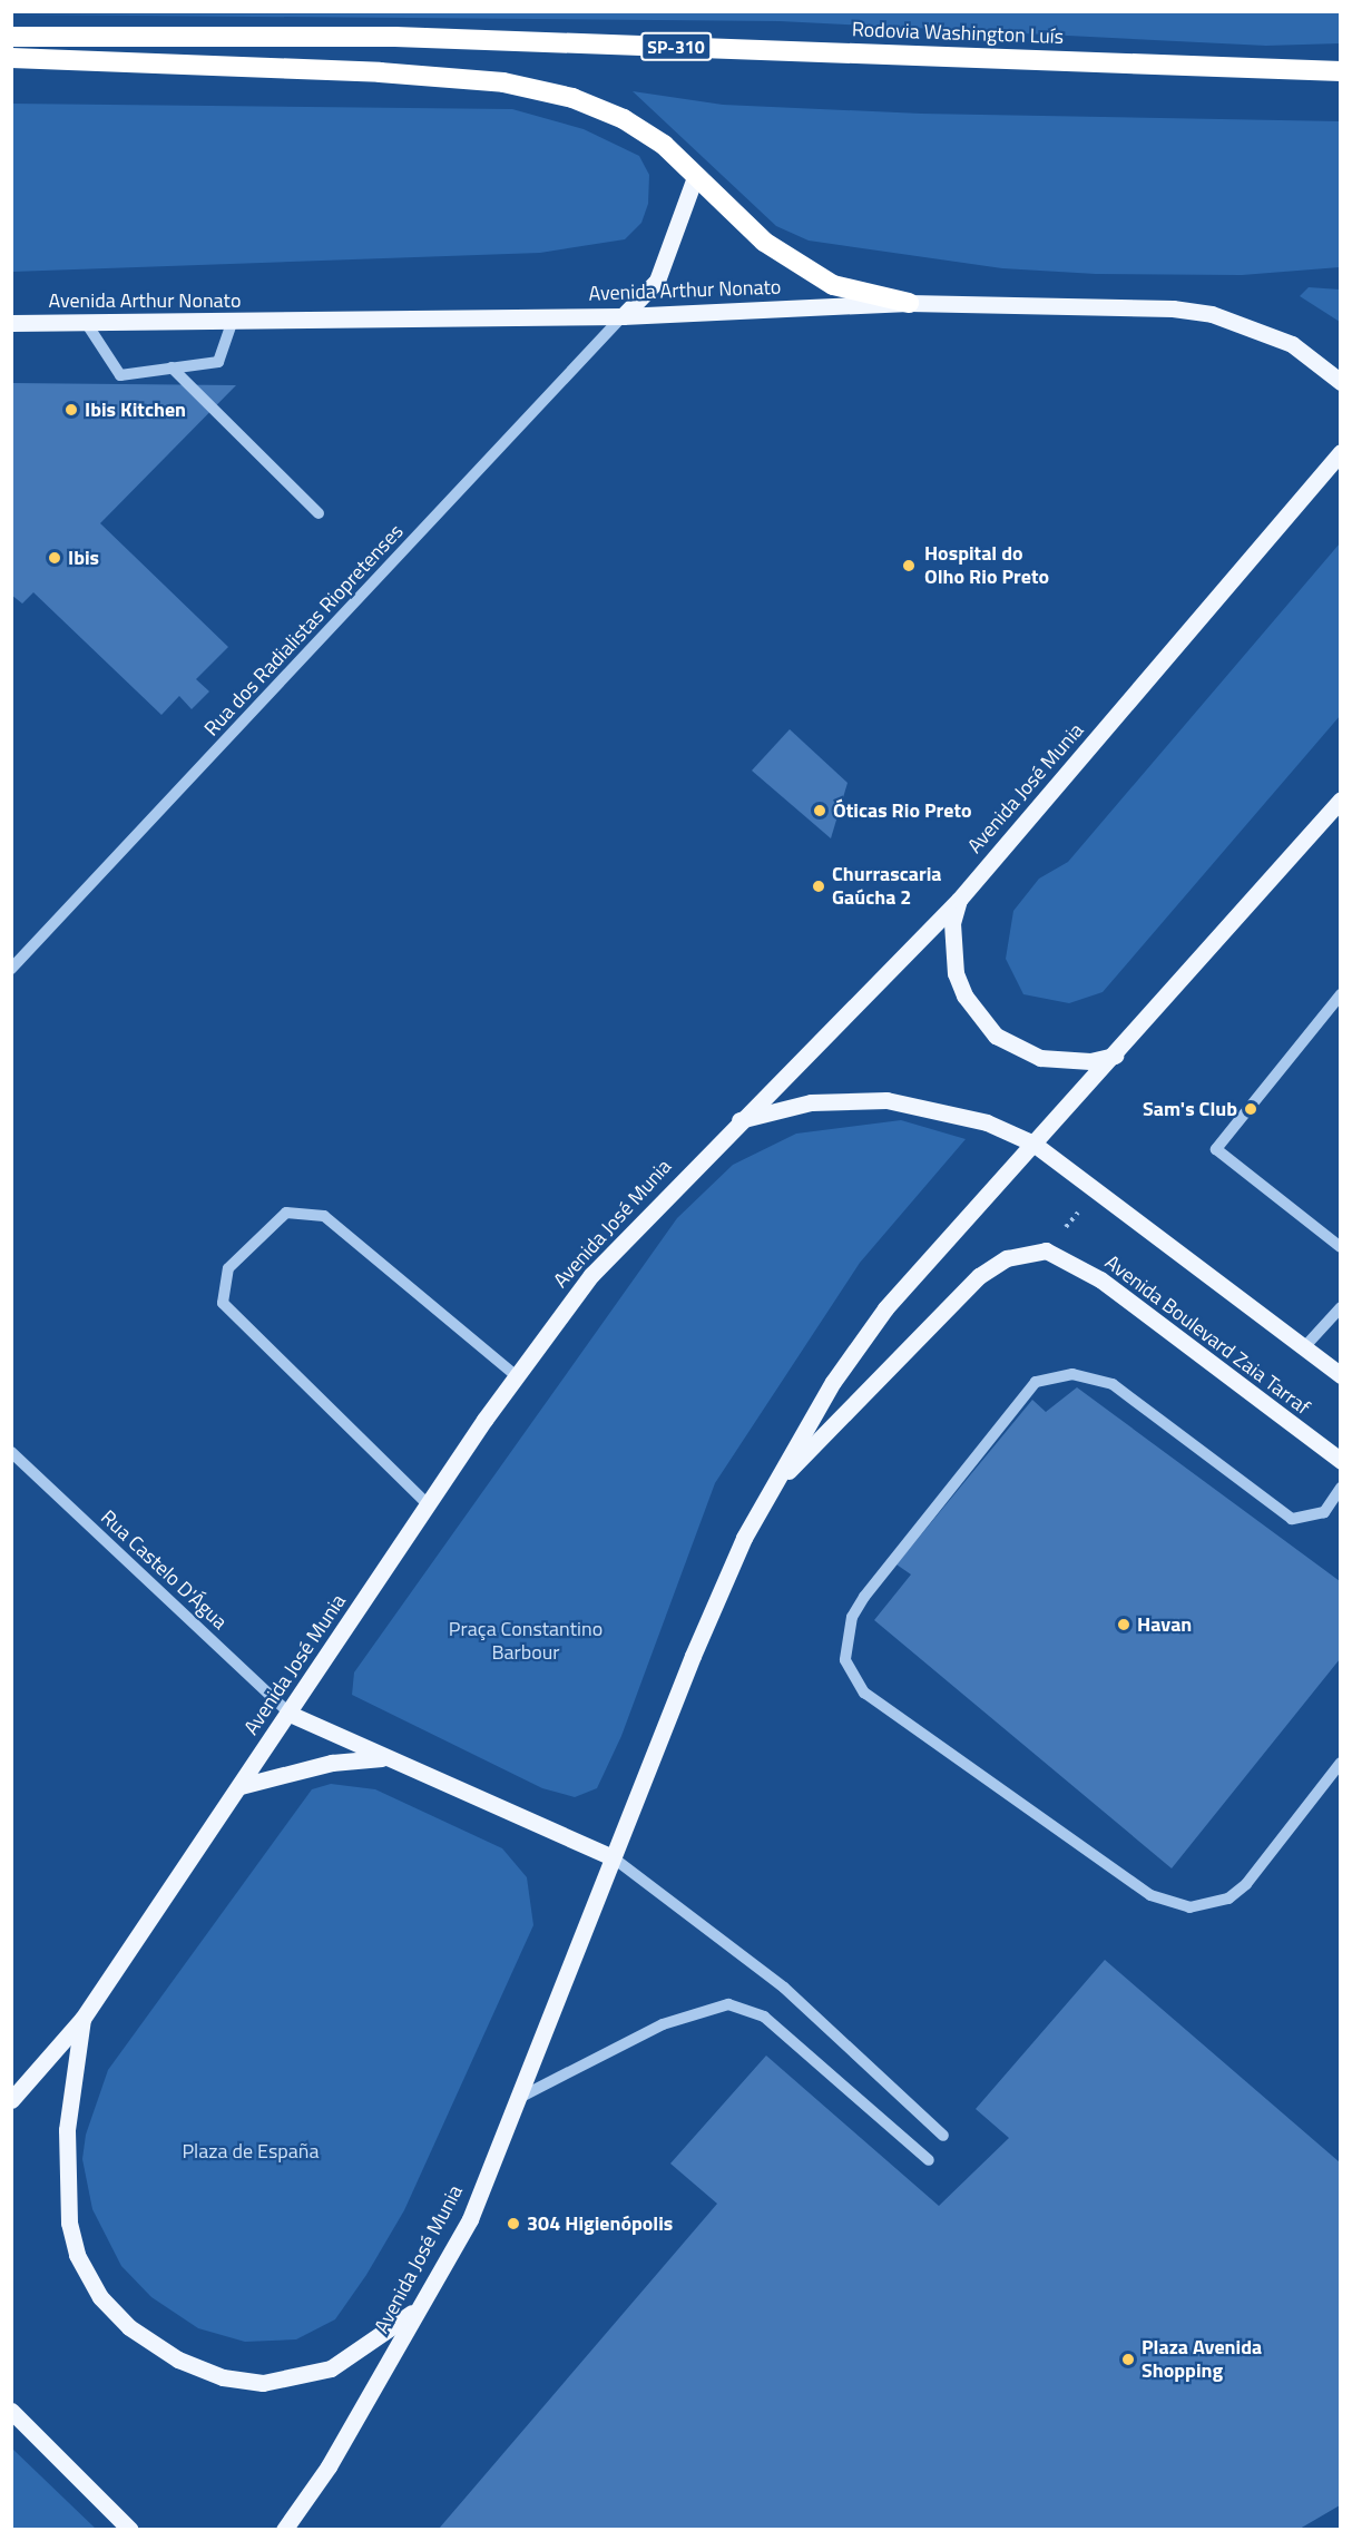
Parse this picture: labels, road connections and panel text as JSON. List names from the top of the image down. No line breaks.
{"streets":{"highway":["Rodovia Washington Luís","SP-310"],"main road":["Avenida Arthur Nonato","Avenida José Munia","Avenida Boulevard Zaia Tarraf"],"street":["Rua dos Radialistas Riopretenses","Rua Castelo D'Água"]},"crossings":[["Avenida Arthur Nonato","Rua dos Radialistas Riopretenses"],["Avenida José Munia","Rua Castelo D'Água"]],"parks":["Praça Constantino Barbour","Plaza de España"],"places":["Ibis Kitchen","Ibis","Hospital do Olho Rio Preto","Óticas Rio Preto","Churrascaria Gaúcha 2","Sam's Club","Havan","304 Higienópolis","Plaza Avenida Shopping"]}
